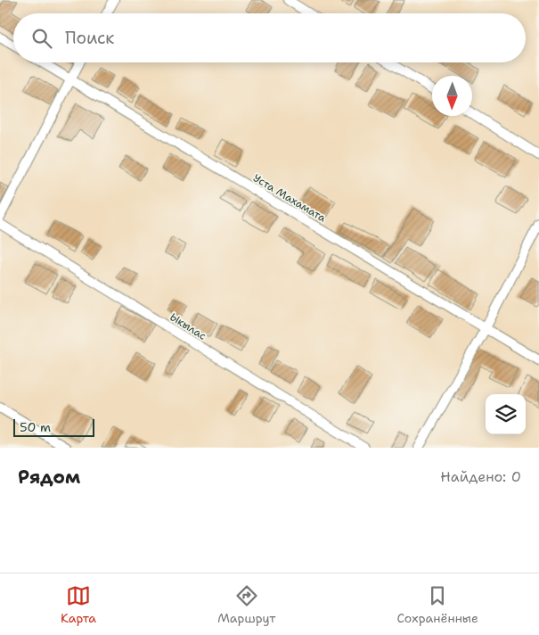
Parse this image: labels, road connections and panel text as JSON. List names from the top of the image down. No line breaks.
{"streets":{"street":["Уста Махамата","Ыкылас"]},"scale_bar":"50 m","north":"bottom","page":{"search":"Поиск","scale":"50 m","heading":["Рядом","Найдено: 0"],"nav":["Карта","Маршрут","Сохранённые"]}}
